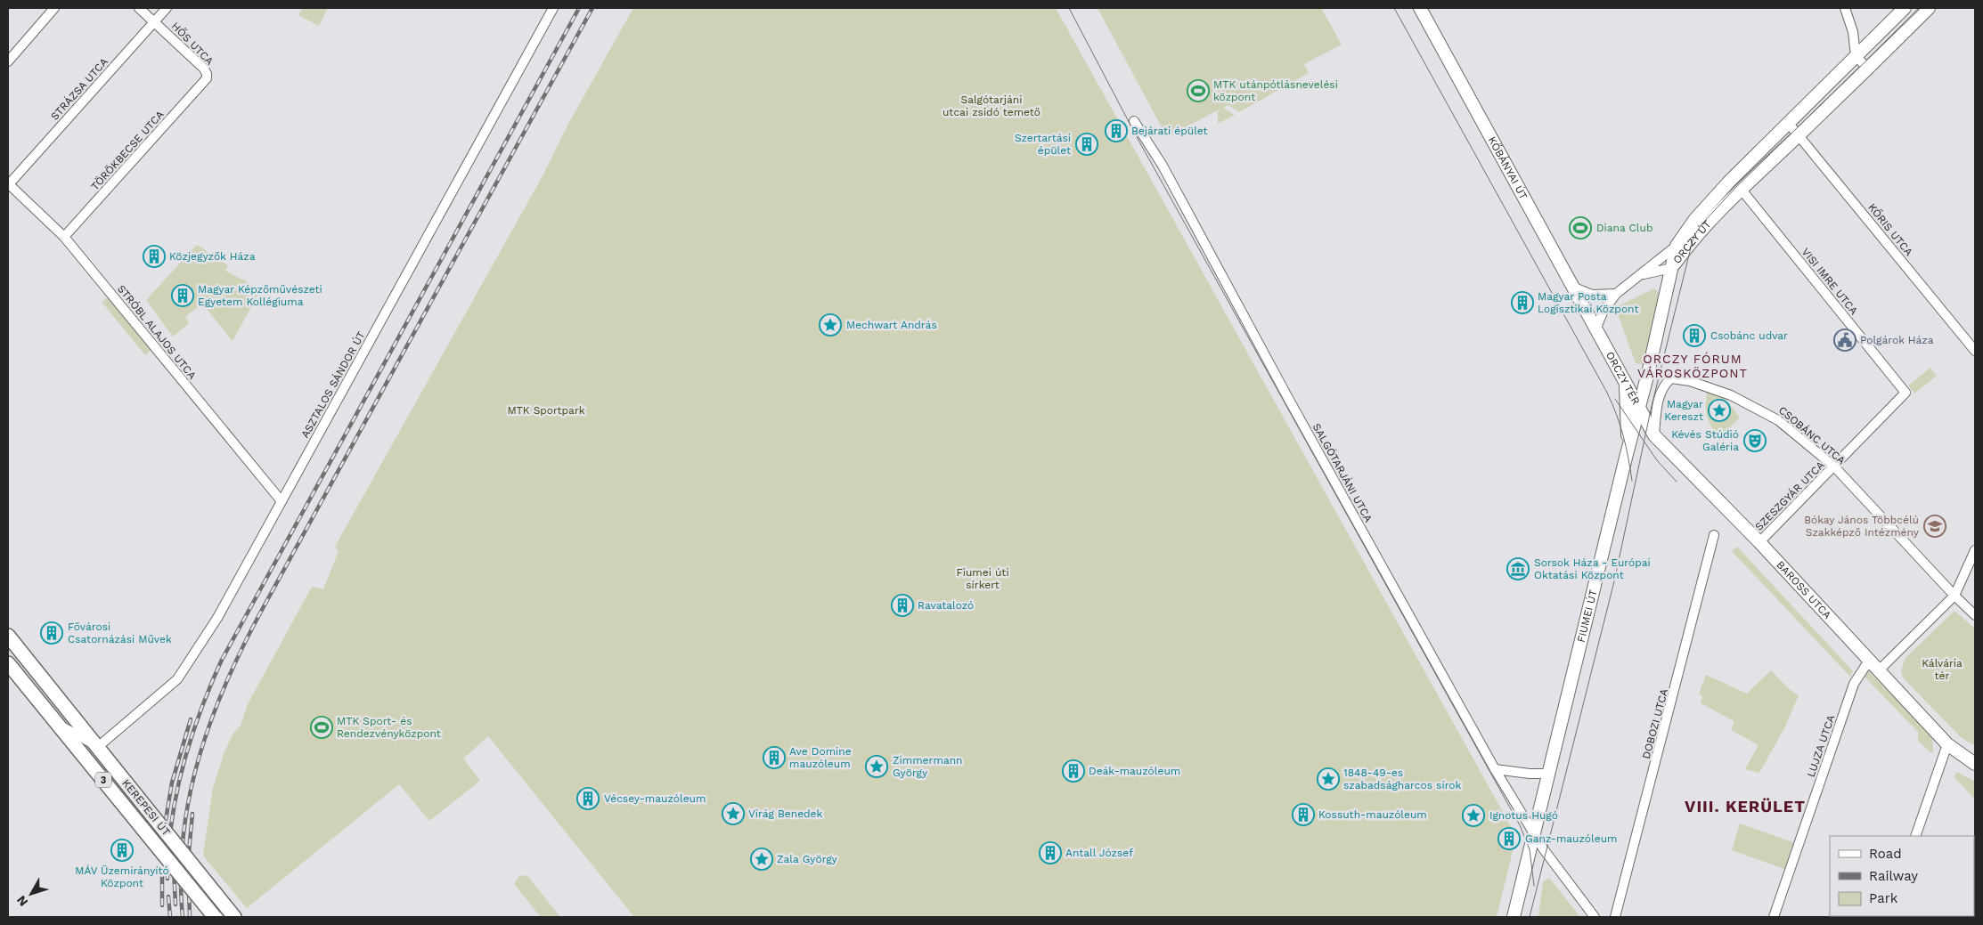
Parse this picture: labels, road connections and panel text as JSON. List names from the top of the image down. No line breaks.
{"streets":{"main road":["3","KEREPESI ÚT"],"street":["HŐS UTCA","STRÁZSA UTCA","TÖRÖKBECSE UTCA","KŐBÁNYAI ÚT","KŐRIS UTCA","ORCZY ÚT","VISI IMRE UTCA","STRÓBL ALAJOS UTCA","ORCZY TÉR","ASZTALOS SÁNDOR ÚT","CSOBÁNC UTCA","SALGÓTARJÁNI UTCA","SZESZGYÁR UTCA","BAROSS UTCA","FIUMEI ÚT","DOBOZI UTCA","LUJZA UTCA"]},"crossings":[["HŐS UTCA","STRÁZSA UTCA"],["HŐS UTCA","TÖRÖKBECSE UTCA"],["STRÁZSA UTCA","STRÓBL ALAJOS UTCA"],["TÖRÖKBECSE UTCA","STRÓBL ALAJOS UTCA"],["KŐBÁNYAI ÚT","ORCZY TÉR"],["KŐRIS UTCA","ORCZY ÚT"],["ORCZY ÚT","VISI IMRE UTCA"],["ORCZY ÚT","ORCZY TÉR"],["VISI IMRE UTCA","SZESZGYÁR UTCA"],["STRÓBL ALAJOS UTCA","ASZTALOS SÁNDOR ÚT"],["ORCZY TÉR","BAROSS UTCA"],["ORCZY TÉR","FIUMEI ÚT"],["ASZTALOS SÁNDOR ÚT","KEREPESI ÚT"],["CSOBÁNC UTCA","SZESZGYÁR UTCA"],["CSOBÁNC UTCA","BAROSS UTCA"],["SALGÓTARJÁNI UTCA","FIUMEI ÚT"],["SZESZGYÁR UTCA","BAROSS UTCA"],["BAROSS UTCA","FIUMEI ÚT"],["BAROSS UTCA","LUJZA UTCA"]],"districts":["ORCZY FÓRUM VÁROSKÖZPONT","VIII. KERÜLET"],"parks":["Salgótarjáni utcai zsidó temető","MTK Sportpark","Fiumei úti sírkert","Kálvária tér"],"places":{"sports":["MTK utánpótlásnevelési központ","Diana Club","MTK Sport- és Rendezvényközpont"],"building":["Bejárati épület","Szertartási épület","Közjegyzők Háza","Magyar Képzőművészeti Egyetem Kollégiuma","Magyar Posta Logisztikai Központ","Csobánc udvar","Ravatalozó","Fővárosi Csatornázási Művek","Ave Domine mauzóleum","Deák-mauzóleum","Vécsey-mauzóleum","Kossuth-mauzóleum","Ganz-mauzóleum","MÁV Üzemirányító Központ","Antall József"],"place":["Mechwart András","Magyar Kereszt","Zimmermann György","1848-49-es szabadságharcos sírok","Virág Benedek","Ignotus Hugó","Zala György"],"public building":["Polgárok Háza"],"theatre":["Kévés Stúdió Galéria"],"school or university":["Bókay János Többcélú Szakképző Intézmény"],"museum":["Sorsok Háza - Európai Oktatási Központ"]},"legend":["Road","Railway","Park"],"north":"bottom left"}
